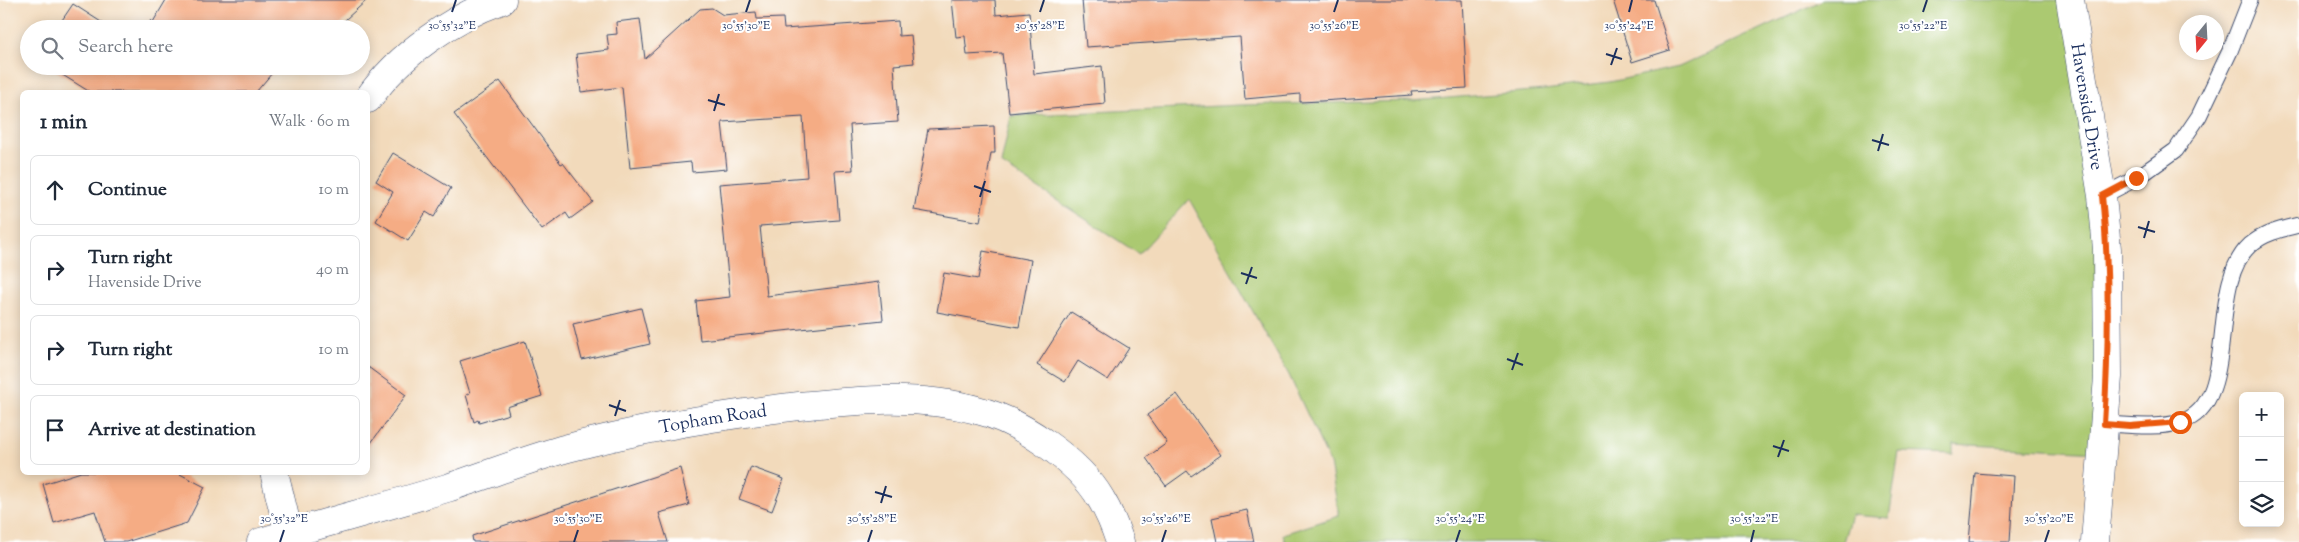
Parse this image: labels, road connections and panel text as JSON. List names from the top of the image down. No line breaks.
{"streets":{"street":["Havenside Drive","Topham Road"]},"north":"bottom","page":{"search":"Search here","heading":["1 min","Walk · 60 m"],"list":[["Continue","10 m"],["Turn right","Havenside Drive","40 m"],["Turn right","10 m"],"Arrive at destination"],"map_buttons":["+","−"]},"coordinates":["30°55'32\"E","30°55'30\"E","30°55'28\"E","30°55'26\"E","30°55'24\"E","30°55'22\"E","30°55'20\"E"]}
